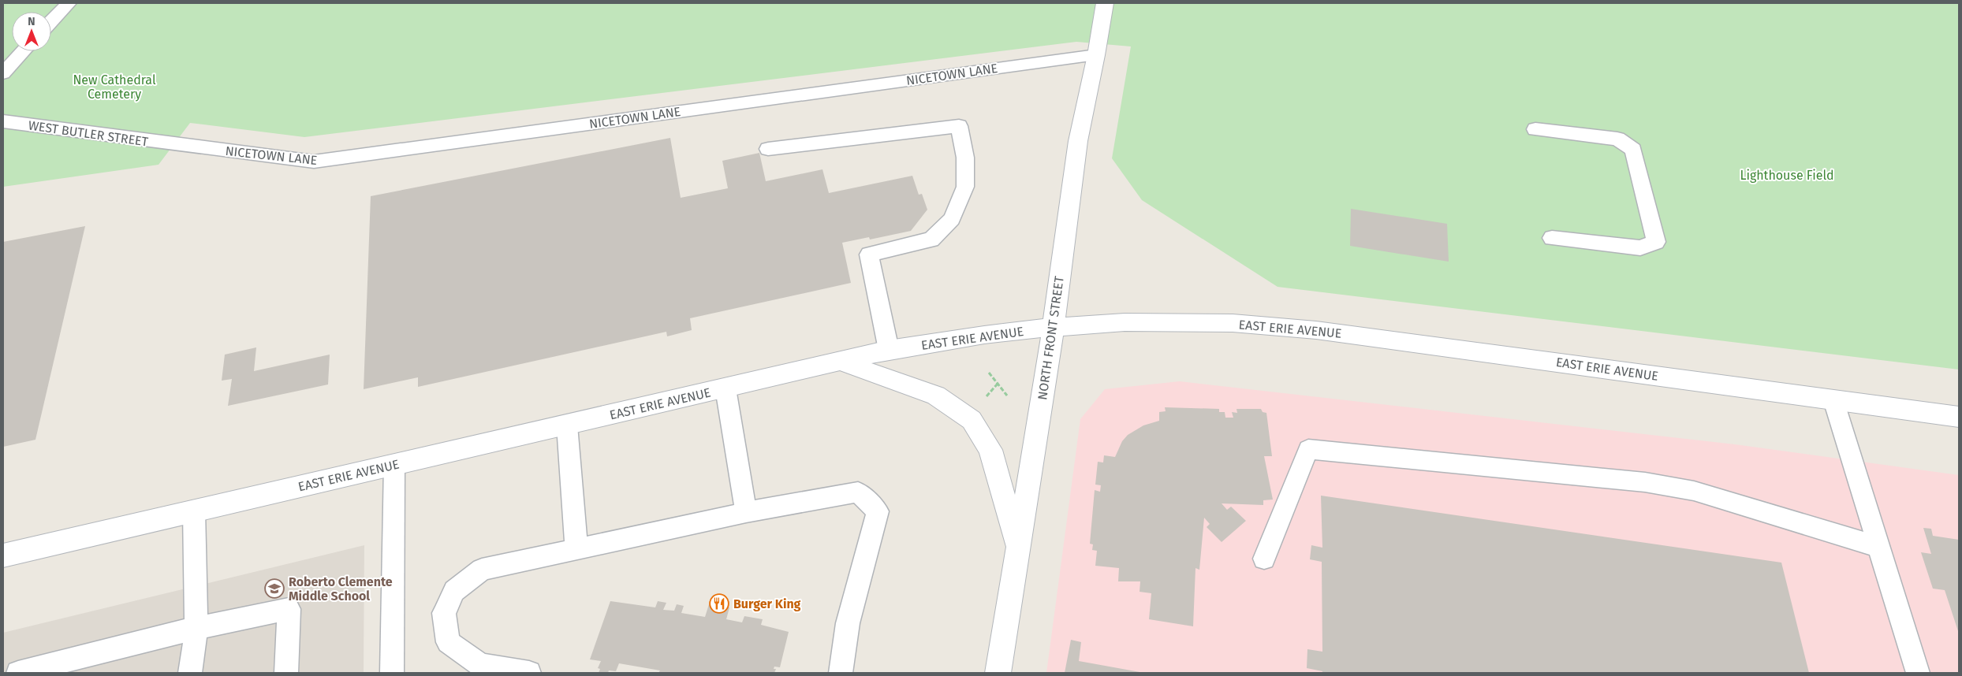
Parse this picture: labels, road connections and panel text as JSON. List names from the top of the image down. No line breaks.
{"streets":{"main road":["EAST ERIE AVENUE","NORTH FRONT STREET"],"lane":["NICETOWN LANE","WEST BUTLER STREET"]},"crossings":[["NICETOWN LANE","WEST BUTLER STREET"],["NICETOWN LANE","NORTH FRONT STREET"],["EAST ERIE AVENUE","NORTH FRONT STREET"]],"parks":["New Cathedral Cemetery","Lighthouse Field"],"places":{"school or university":["Roberto Clemente Middle School"],"restaurant":["Burger King"]},"north":"top"}
